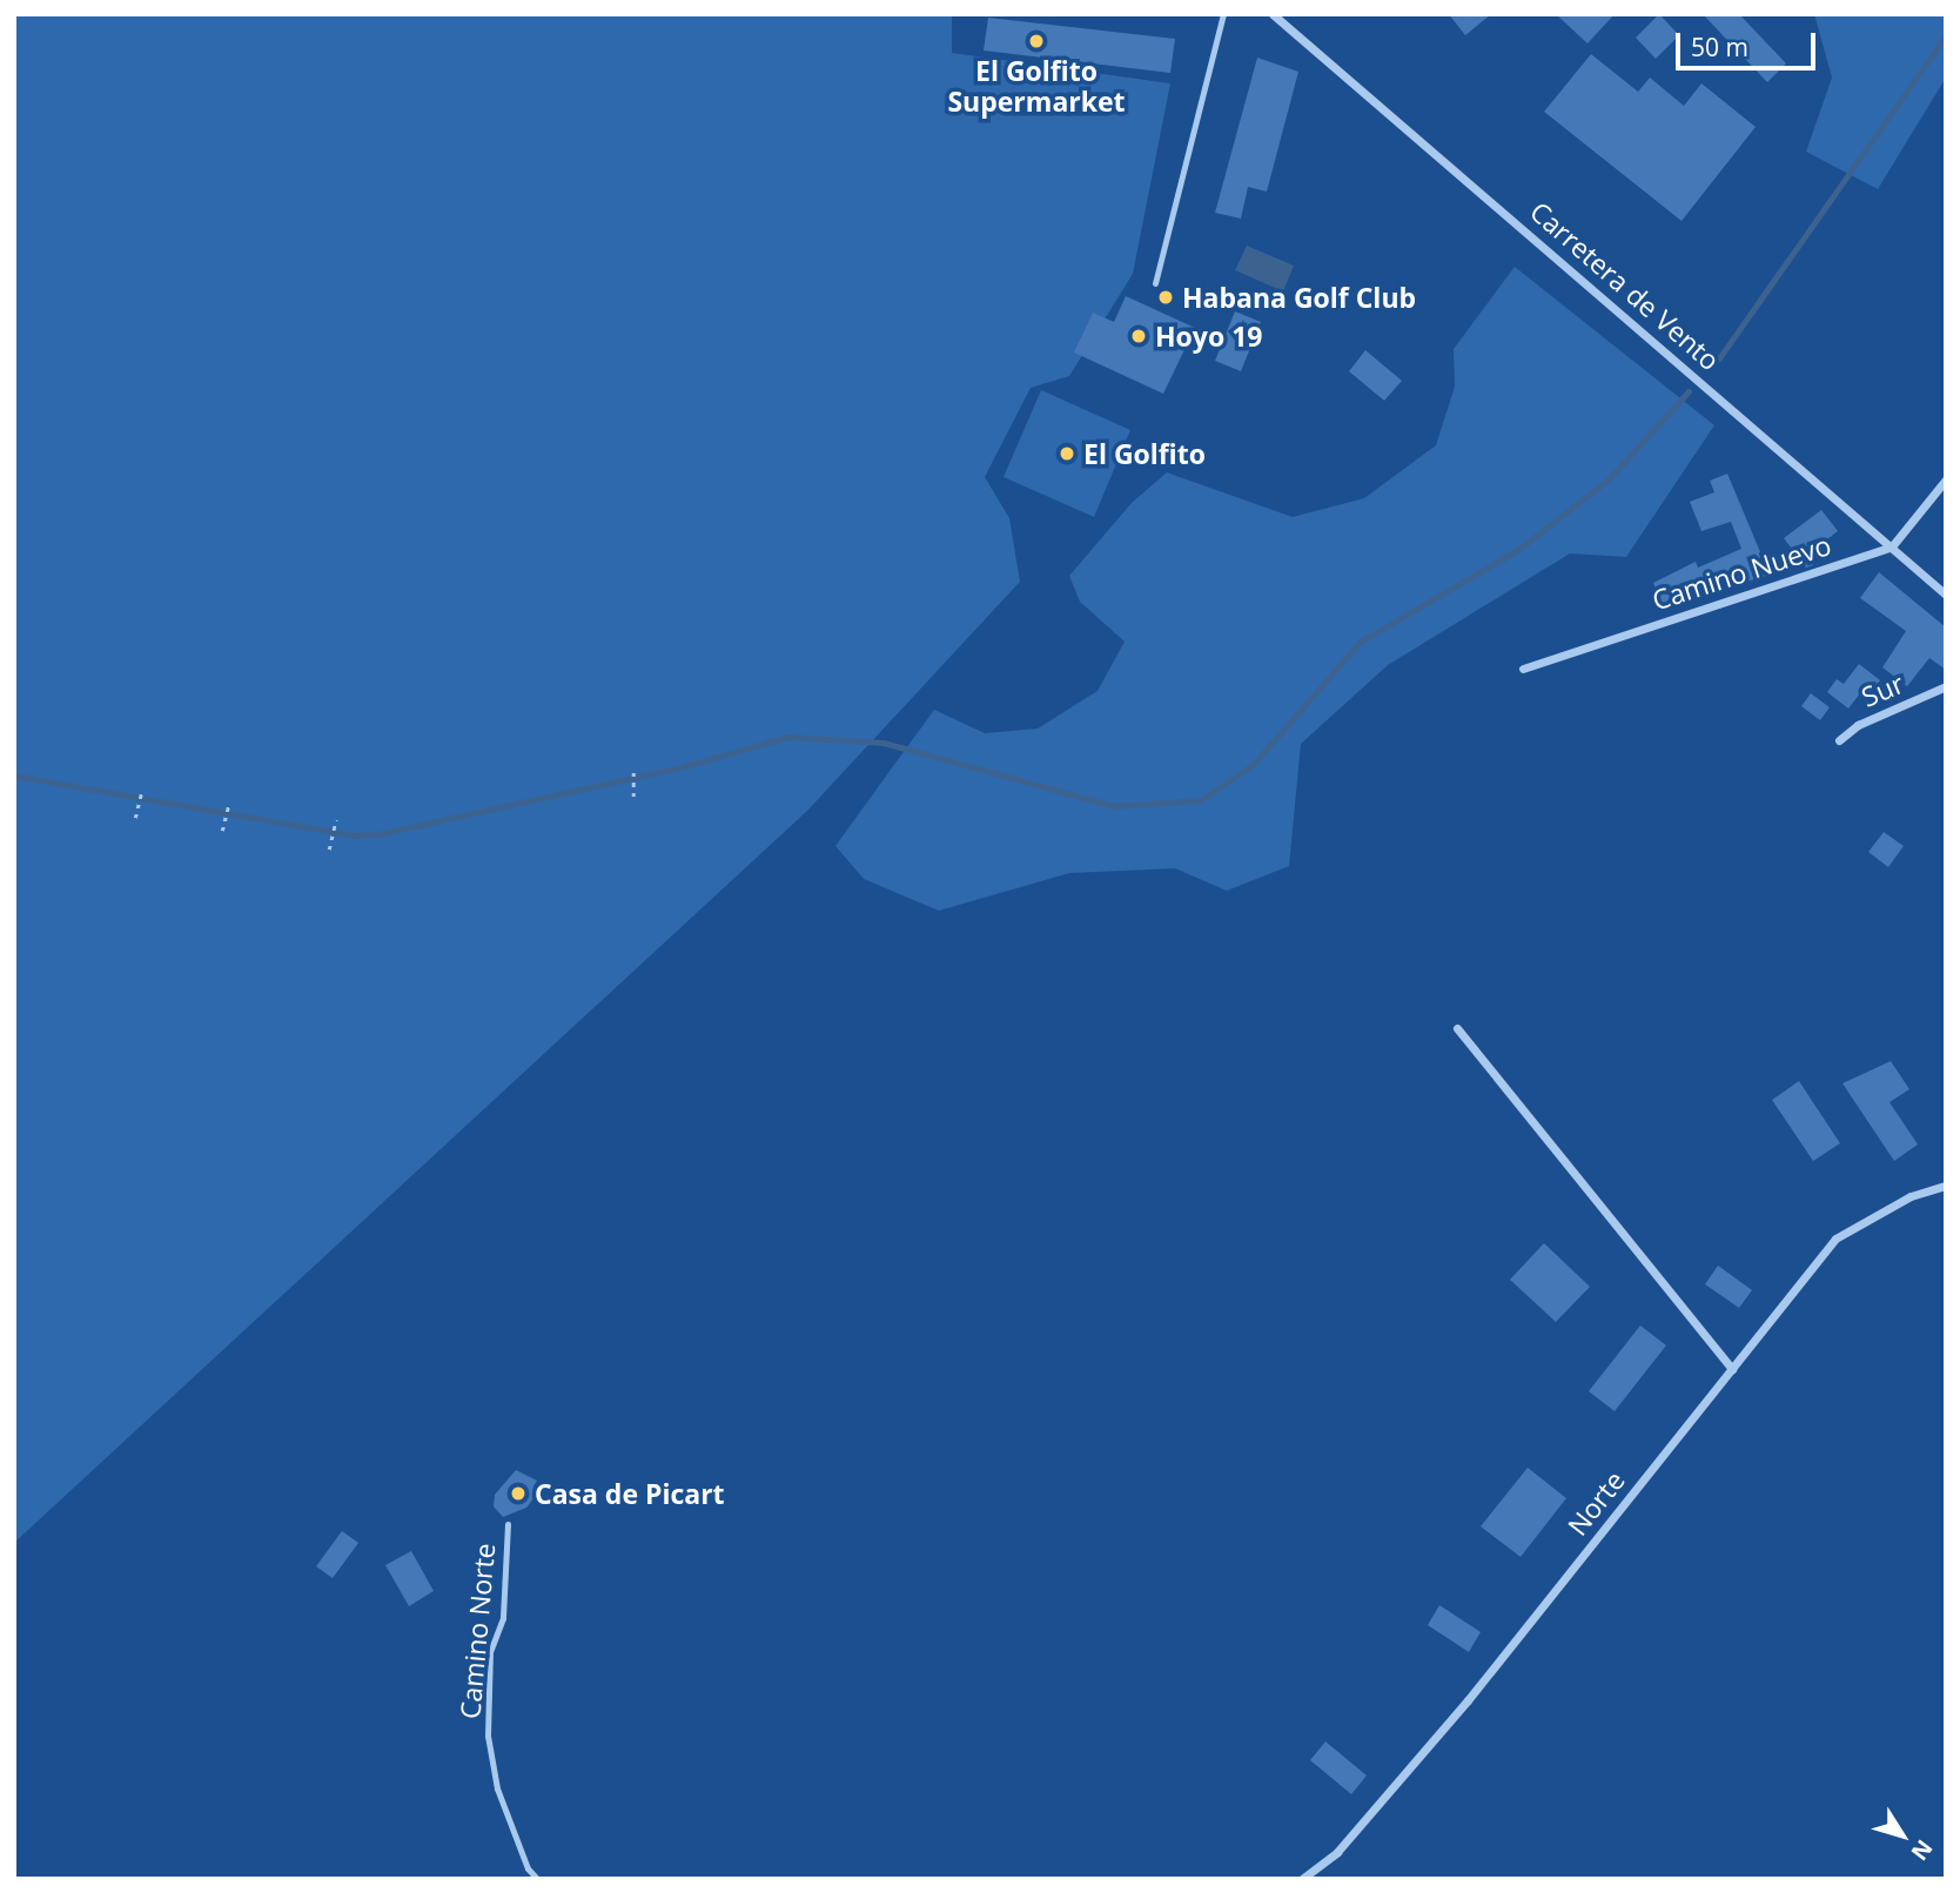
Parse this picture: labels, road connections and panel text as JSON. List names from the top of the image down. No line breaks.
{"streets":{"street":["Carretera de Vento","Camino Nuevo","Sur","Norte"],"lane":["Camino Norte"]},"crossings":[["Carretera de Vento","Camino Nuevo"]],"places":["El Golfito Supermarket","Habana Golf Club","Hoyo 19","El Golfito","Casa de Picart"],"scale_bar":"50 m","north":"bottom right"}
